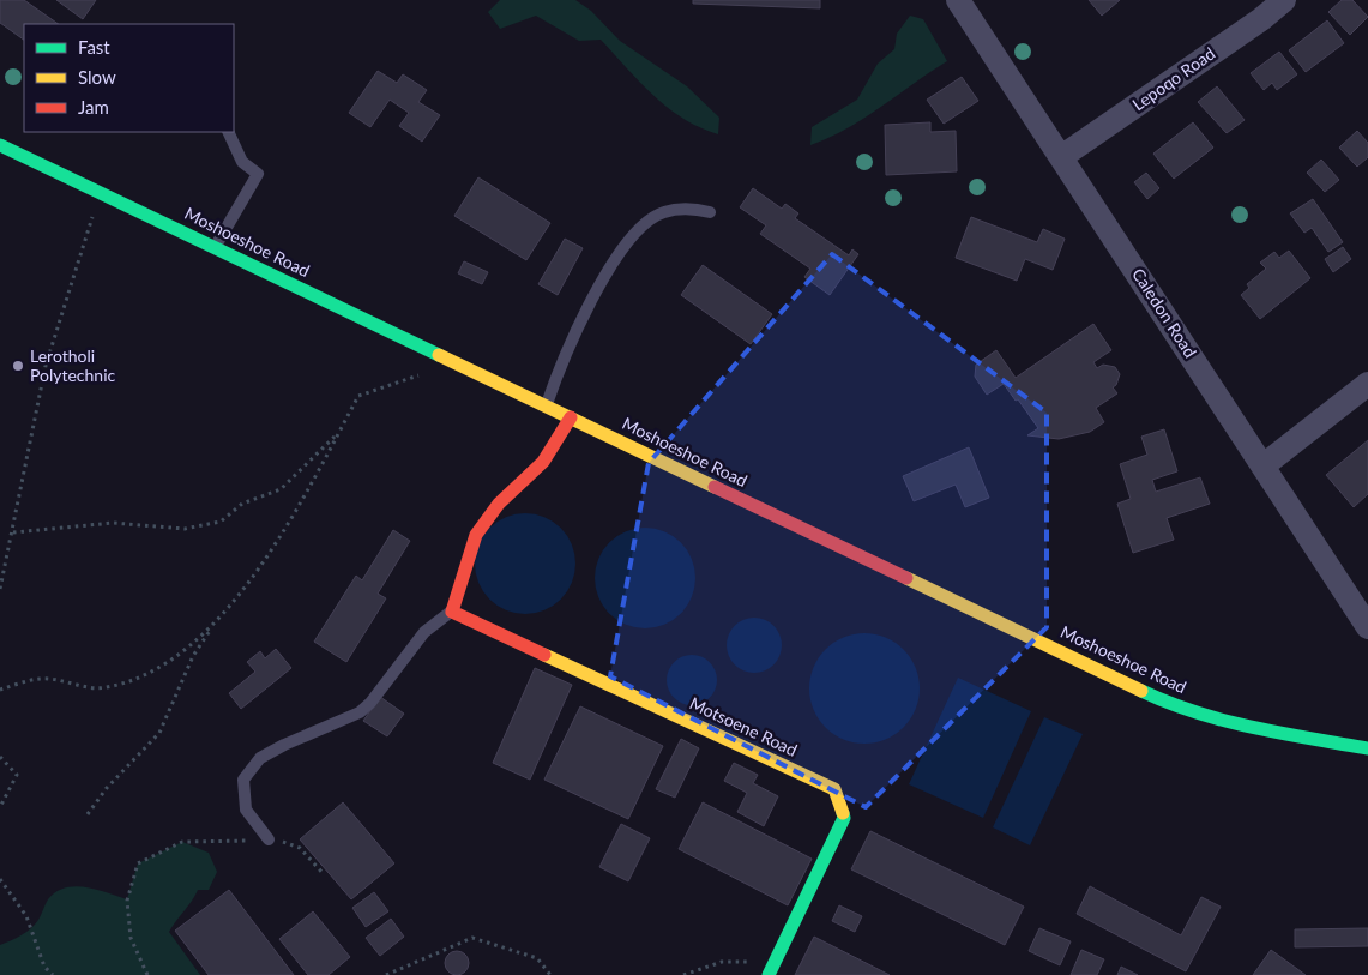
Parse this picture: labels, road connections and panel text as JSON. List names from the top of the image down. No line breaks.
{"streets":{"main road":["Moshoeshoe Road","Motsoene Road"],"street":["Lepoqo Road","Caledon Road"]},"crossings":[["Lepoqo Road","Caledon Road"]],"places":["Lerotholi Polytechnic"],"legend":["Fast","Slow","Jam"]}
